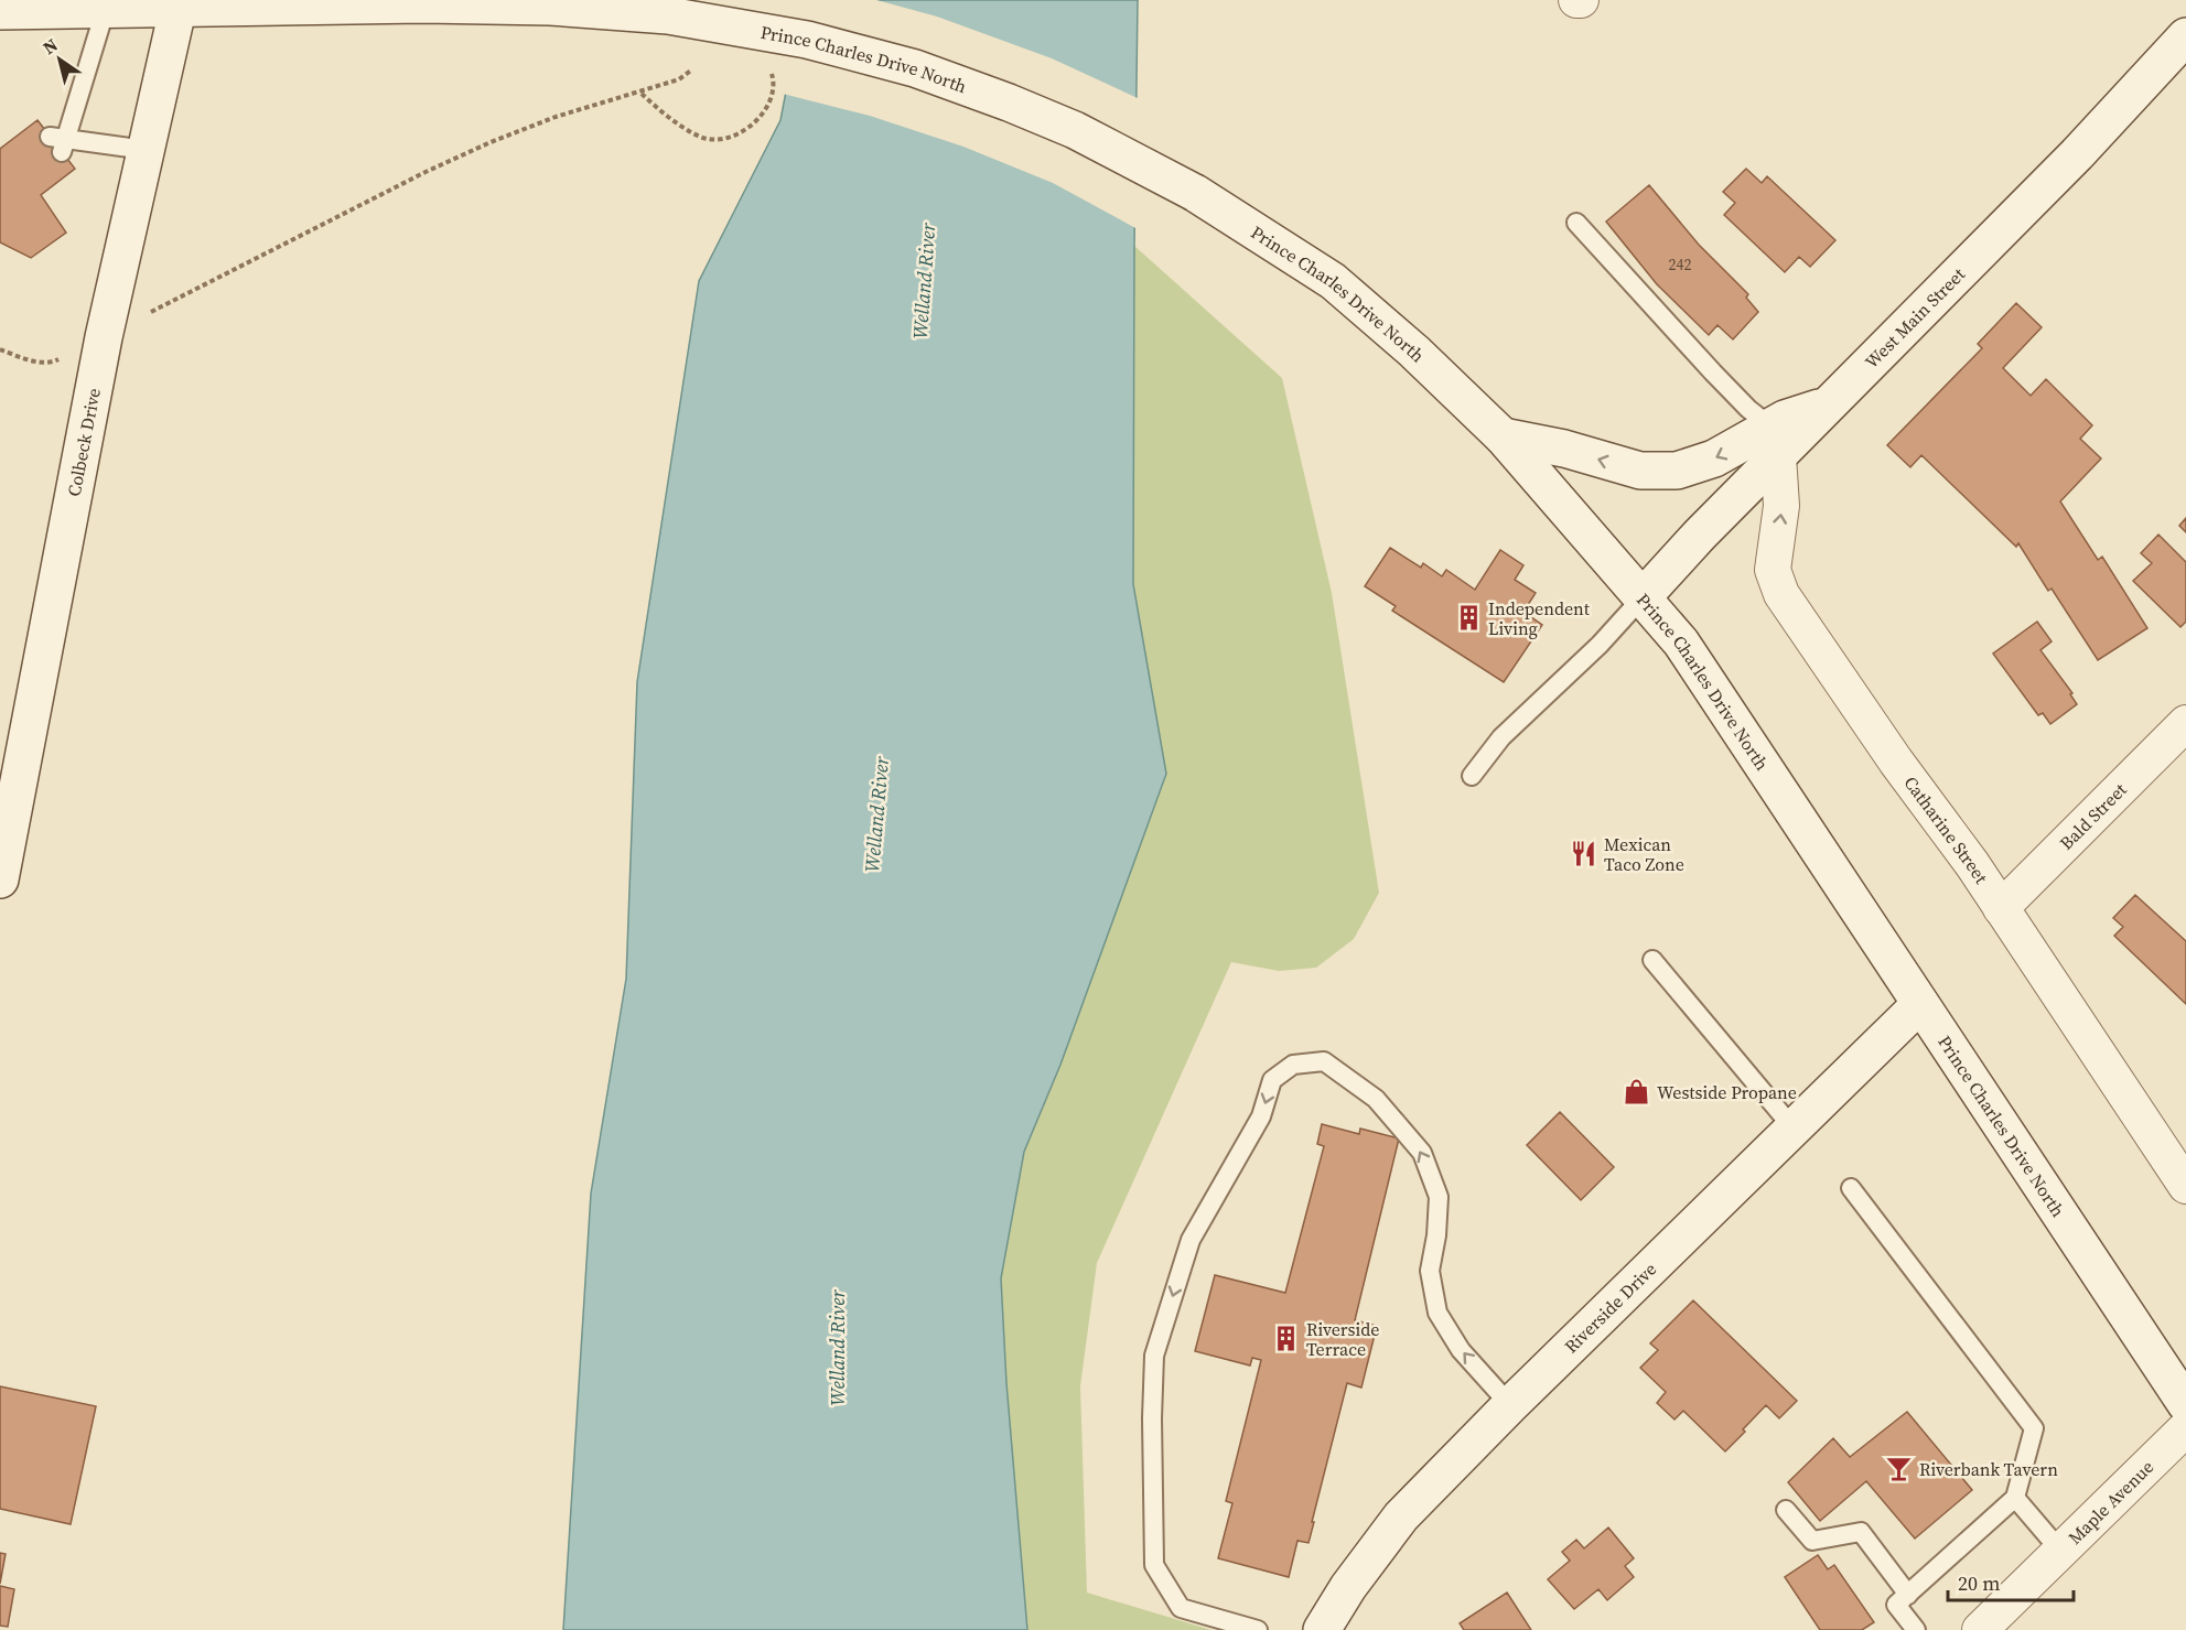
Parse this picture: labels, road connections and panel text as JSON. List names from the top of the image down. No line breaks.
{"streets":{"main road":["Prince Charles Drive North","West Main Street","Colbeck Drive","Riverside Drive"],"street":["Bald Street","Catharine Street","Maple Avenue"]},"crossings":[["Prince Charles Drive North","West Main Street"],["Prince Charles Drive North","Colbeck Drive"],["Prince Charles Drive North","Riverside Drive"],["West Main Street","Catharine Street"],["Bald Street","Catharine Street"]],"one_way":["Catharine Street"],"water":["Welland River"],"places":{"building":["Independent Living","Riverside Terrace"],"restaurant":["Mexican Taco Zone"],"shop":["Westside Propane"],"bar":["Riverbank Tavern"]},"house_numbers":["242"],"scale_bar":"20 m","north":"top left"}
